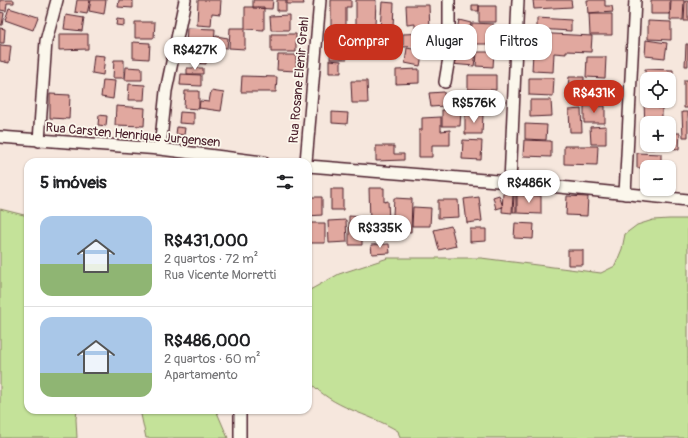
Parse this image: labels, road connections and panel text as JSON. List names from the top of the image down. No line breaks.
{"streets":{"street":["Rua Rosane Elenir Grahl","Rua Carsten Henrique Jurgensen"]},"page":{"chip":["Comprar","Alugar","Filtros"],"price":["R$427K","R$431K","R$576K","R$486K","R$335K"],"map_buttons":["+","−"],"heading":"5 imóveis","list":[{"name":"R$431,000","note":"2 quartos · 72 m² · Rua Vicente Morretti"},{"name":"R$486,000","note":"2 quartos · 60 m² · Apartamento"}]}}
